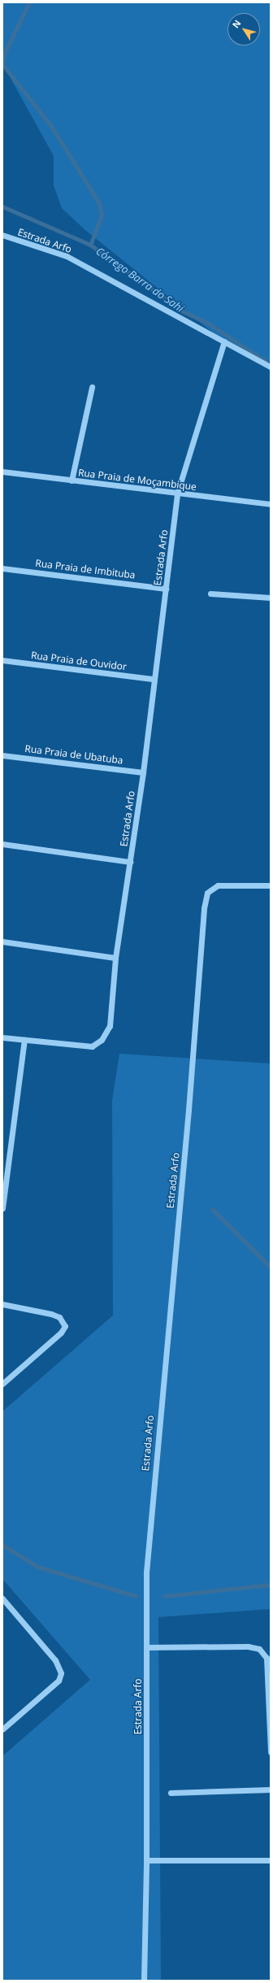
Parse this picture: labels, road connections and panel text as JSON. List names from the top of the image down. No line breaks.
{"streets":{"street":["Estrada Arfo","Rua Praia de Moçambique","Rua Praia de Imbituba","Rua Praia de Ouvidor","Rua Praia de Ubatuba"]},"crossings":[["Estrada Arfo","Rua Praia de Moçambique"],["Estrada Arfo","Rua Praia de Imbituba"],["Estrada Arfo","Rua Praia de Ouvidor"],["Estrada Arfo","Rua Praia de Ubatuba"]],"water":["Córrego Barra do Sahi"],"north":"top left"}
